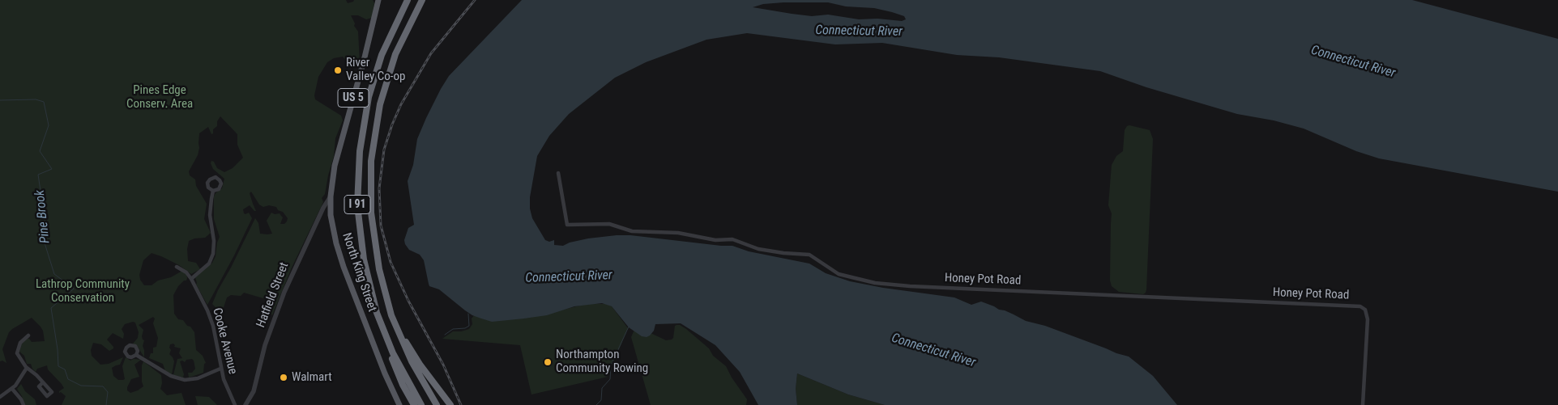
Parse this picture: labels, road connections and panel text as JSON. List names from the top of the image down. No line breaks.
{"streets":{"highway":["I 91"],"main road":["US 5","North King Street"],"street":["Honey Pot Road","Hatfield Street","Cooke Avenue"]},"crossings":[["North King Street","Hatfield Street"]],"water":["Connecticut River","Pine Brook"],"parks":["Pines Edge Conserv. Area","Lathrop Community Conservation"],"places":["River Valley Co-op","Northampton Community Rowing","Walmart"]}
